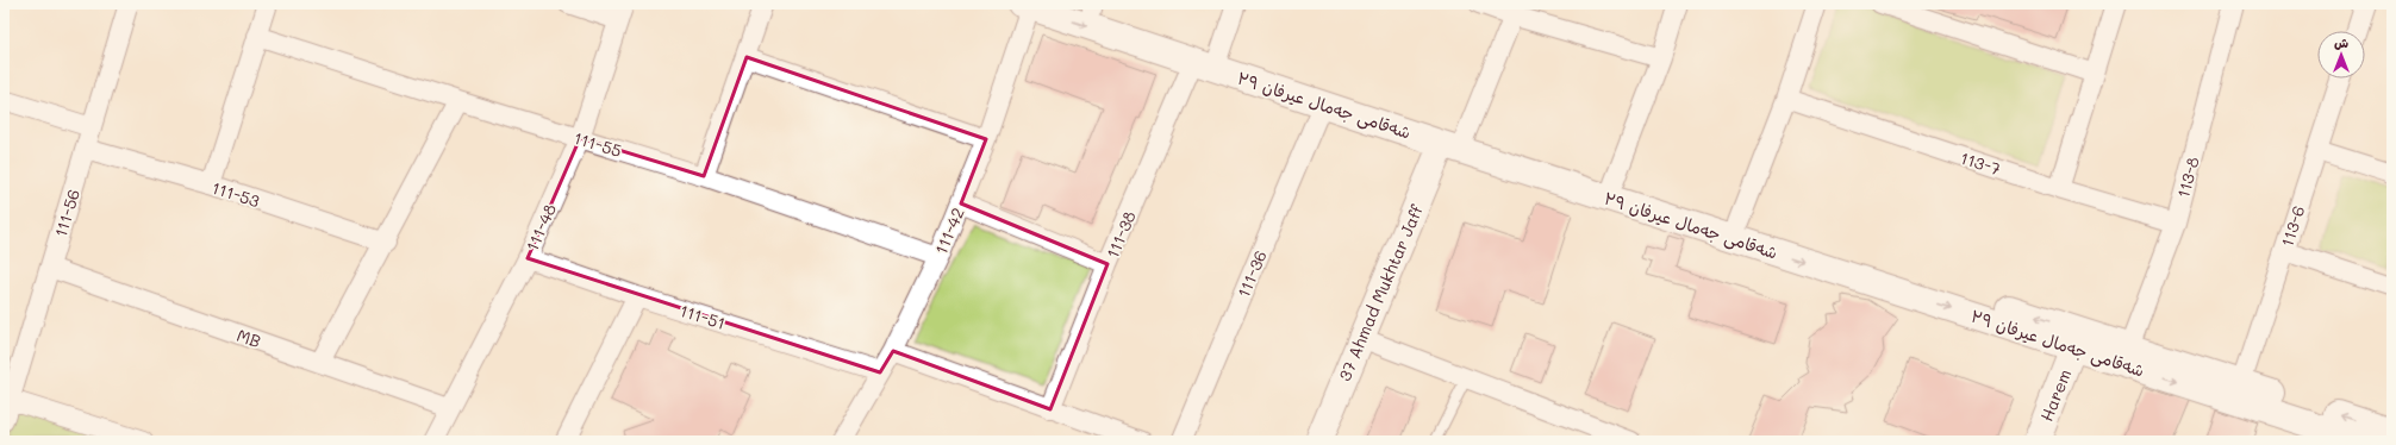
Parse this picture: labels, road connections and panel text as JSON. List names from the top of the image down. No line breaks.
{"streets":{"main road":["شەقامی جەمال عیرفان ٣٩","37 Ahmad Mukhtar Jaff","Harem"],"street":["111-55","113-7","113-8","111-53","111-56","113-6","111-48","111-42","111-38","111-36","111-51","MB"]},"crossings":[["شەقامی جەمال عیرفان ٣٩","113-8"],["شەقامی جەمال عیرفان ٣٩","113-6"],["شەقامی جەمال عیرفان ٣٩","111-42"],["شەقامی جەمال عیرفان ٣٩","111-38"],["شەقامی جەمال عیرفان ٣٩","111-36"],["شەقامی جەمال عیرفان ٣٩","37 Ahmad Mukhtar Jaff"],["شەقامی جەمال عیرفان ٣٩","Harem"],["111-55","111-48"],["111-55","111-42"],["113-7","113-8"],["111-53","111-56"],["111-56","MB"],["111-48","111-51"],["111-48","MB"],["111-42","111-51"]],"north":"top"}
